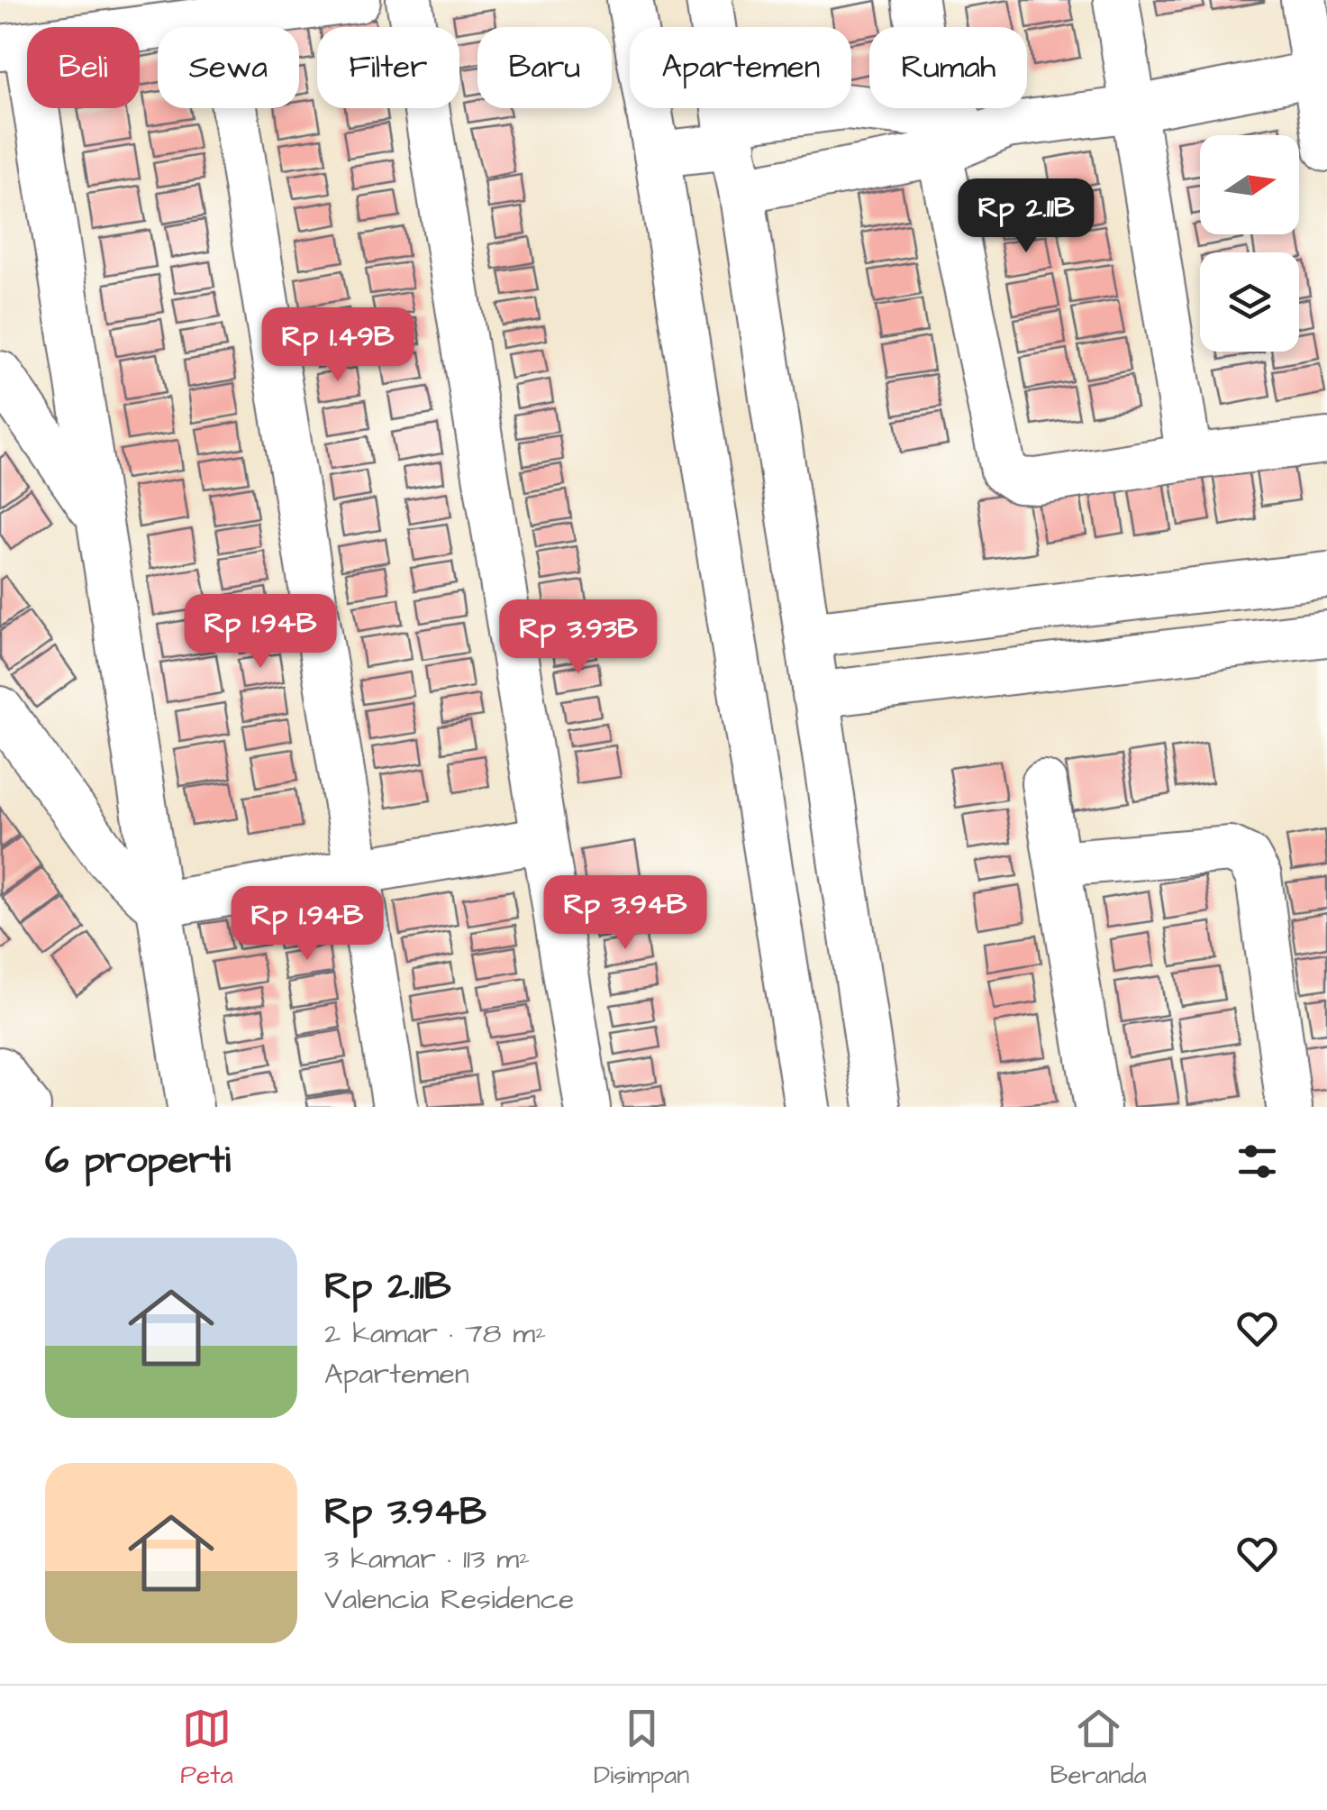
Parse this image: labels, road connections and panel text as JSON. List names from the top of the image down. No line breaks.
{"north":"right","page":{"chip":["Beli","Sewa","Filter","Baru","Apartemen","Rumah"],"price":["Rp 2.11B","Rp 1.49B","Rp 1.94B","Rp 3.93B","Rp 3.94B","Rp 1.94B"],"heading":"6 properti","list":[{"name":"Rp 2.11B","note":"2 kamar · 78 m² · Apartemen"},{"name":"Rp 3.94B","note":"3 kamar · 113 m² · Valencia Residence"}],"tabs":["Peta","Disimpan","Beranda"]}}
